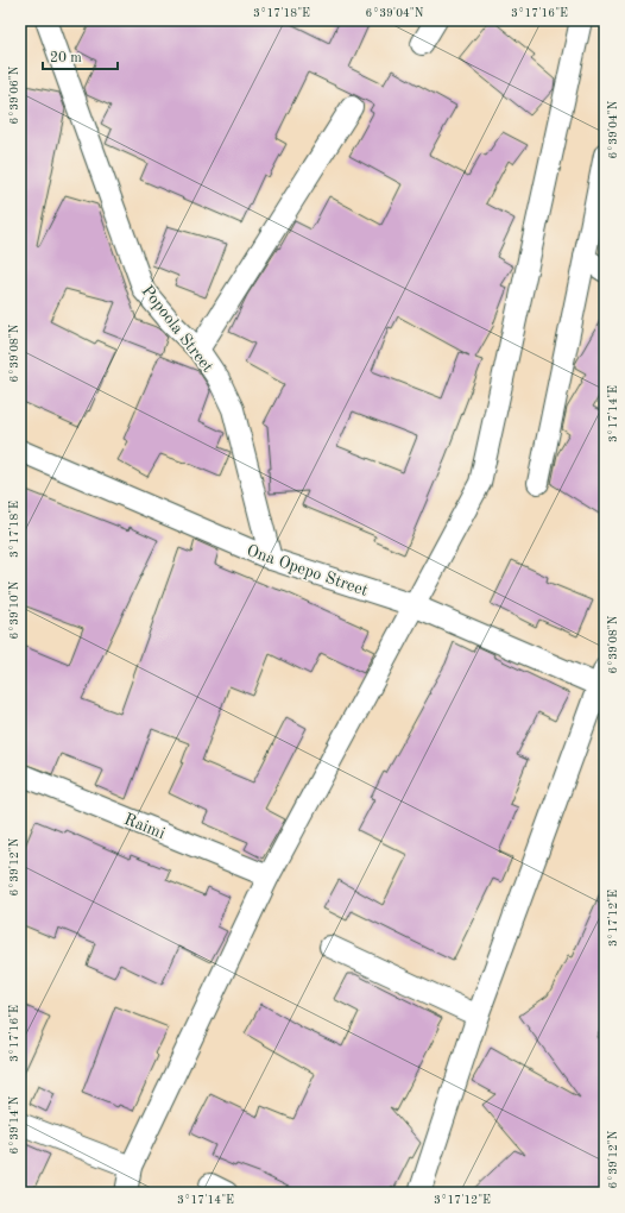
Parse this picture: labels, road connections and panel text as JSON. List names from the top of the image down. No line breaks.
{"streets":{"street":["Popoola Street","Ona Opepo Street","Raimi"]},"crossings":[["Popoola Street","Ona Opepo Street"]],"scale_bar":"20 m","coordinates":["3°17'18\"E","6°39'04\"N","3°17'16\"E","6°39'06\"N","6°39'08\"N","3°17'14\"E","6°39'10\"N","6°39'12\"N","3°17'12\"E","6°39'14\"N"]}
